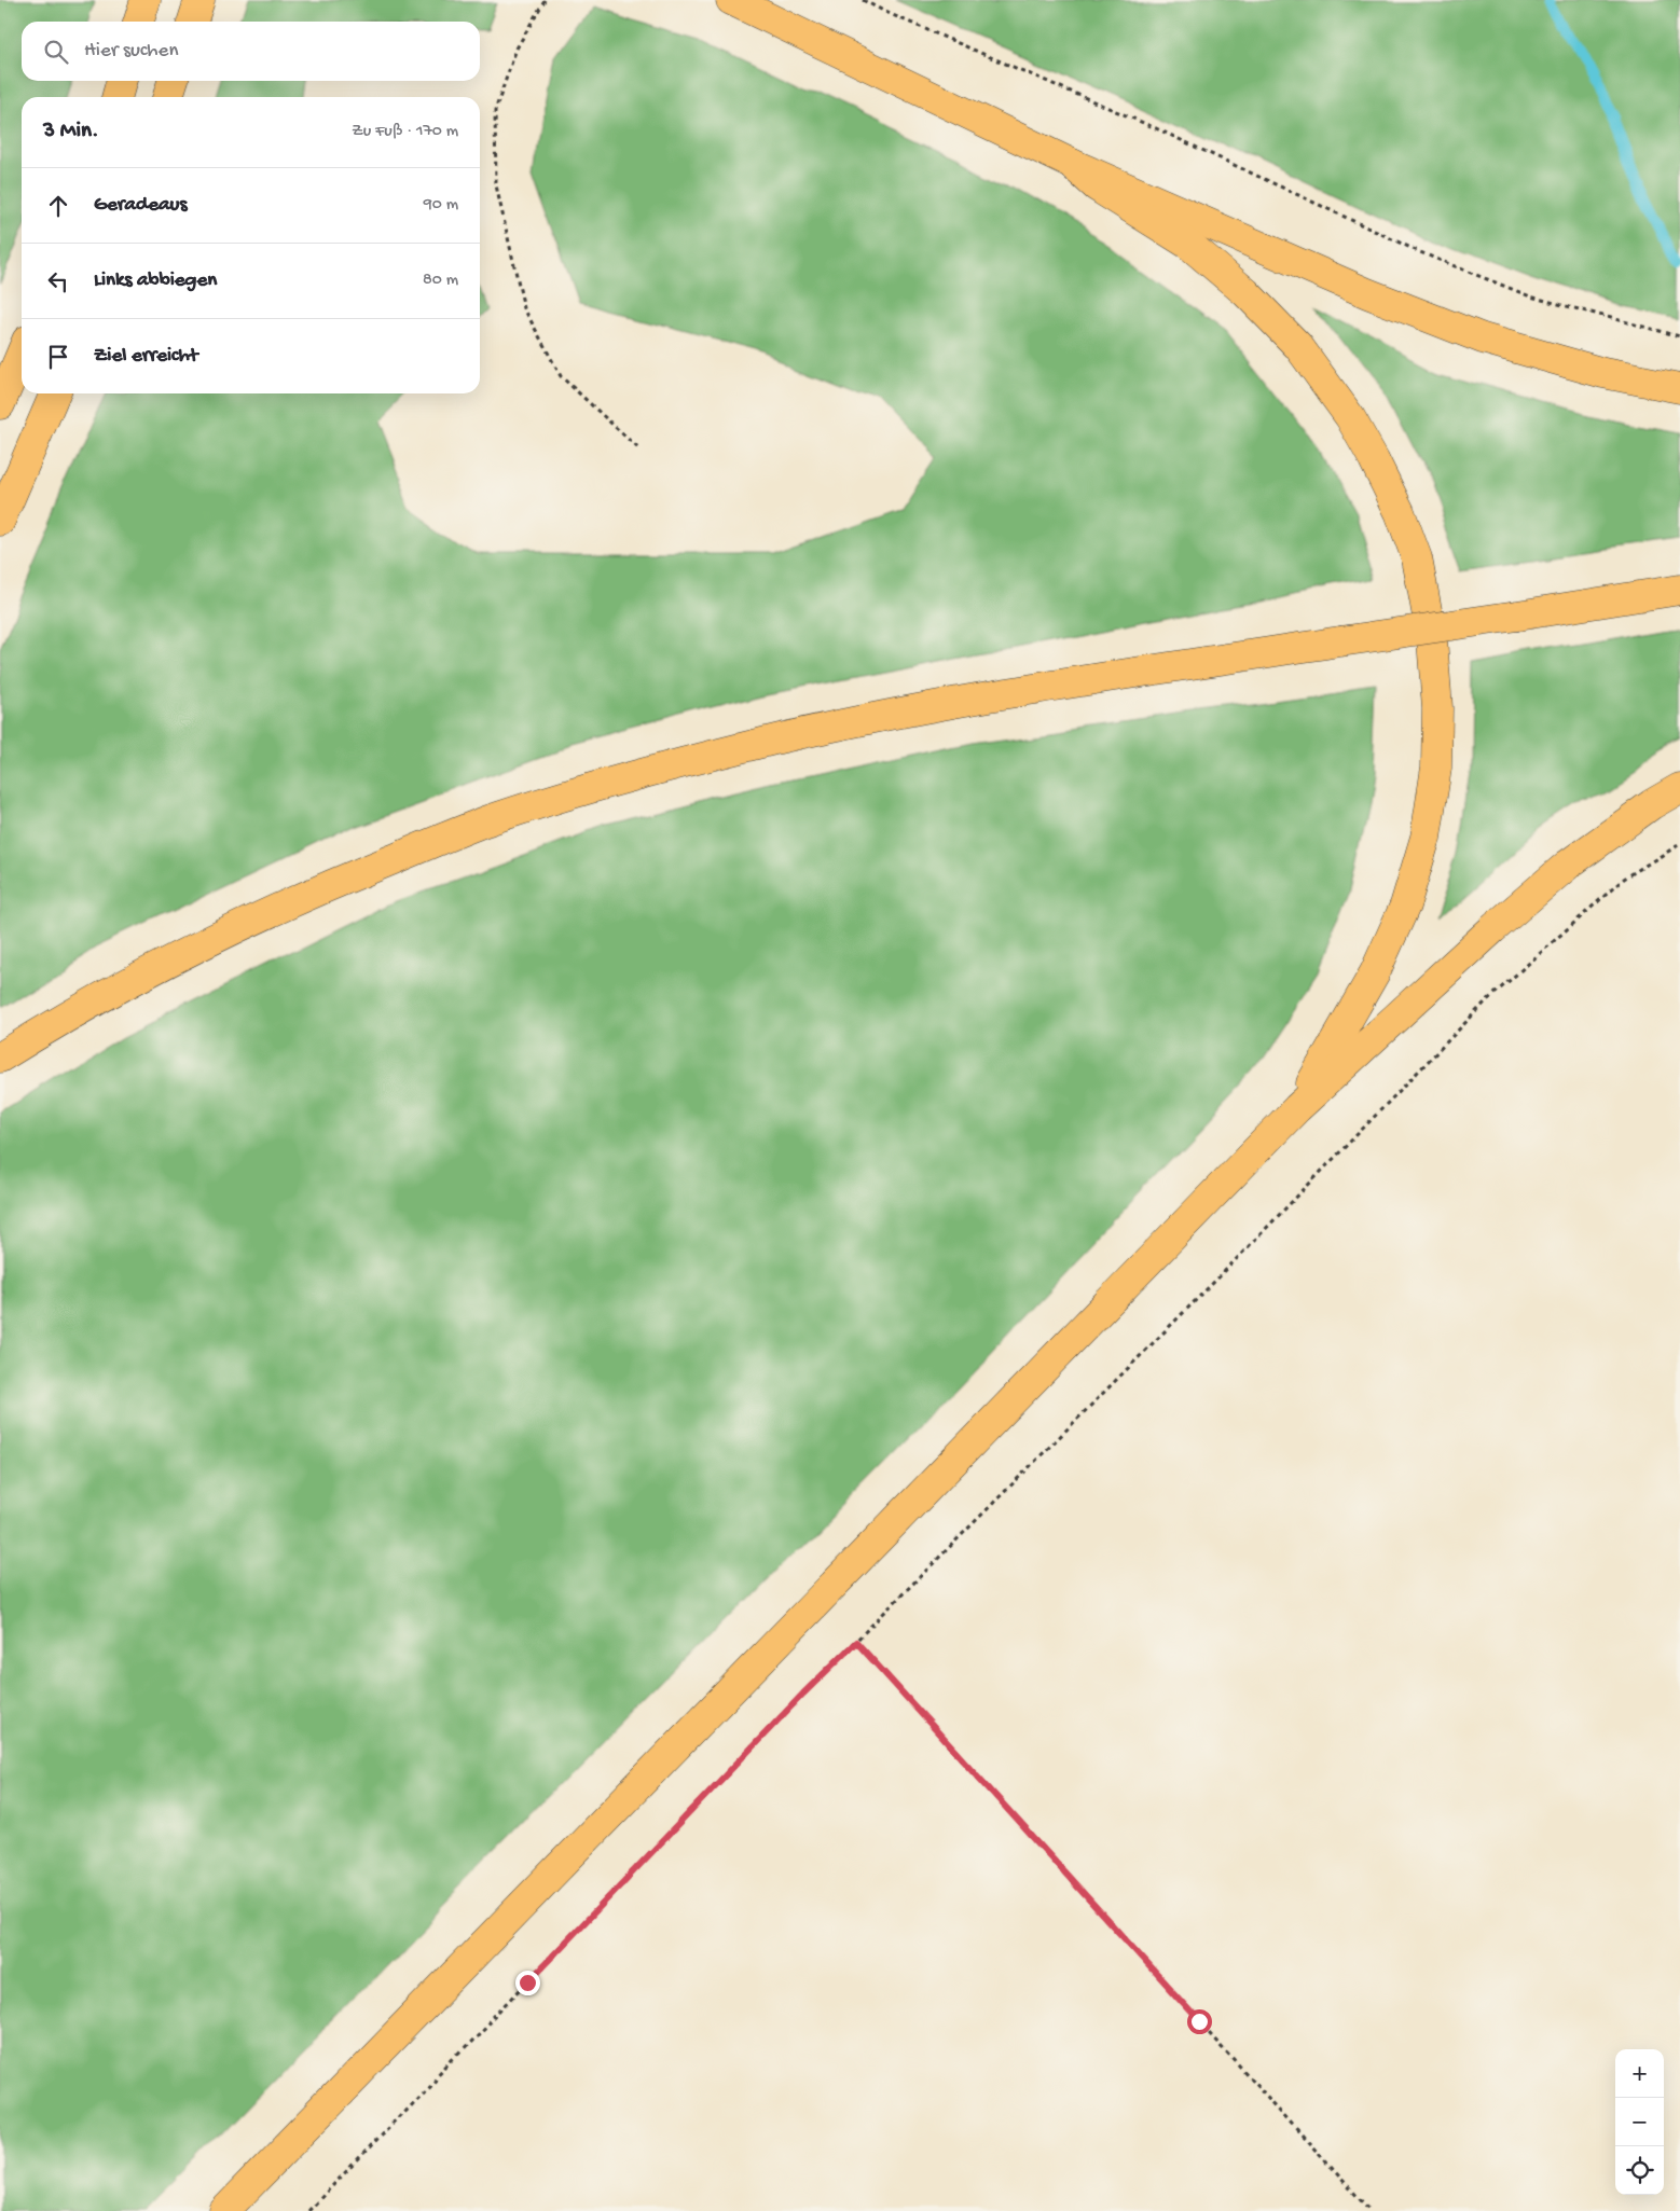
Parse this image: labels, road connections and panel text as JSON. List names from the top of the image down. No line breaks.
{"page":{"search":"Hier suchen","heading":["3 Min.","Zu Fuß · 170 m"],"list":[["Geradeaus","90 m"],["Links abbiegen","80 m"],"Ziel erreicht"],"map_buttons":["+","−"]}}
